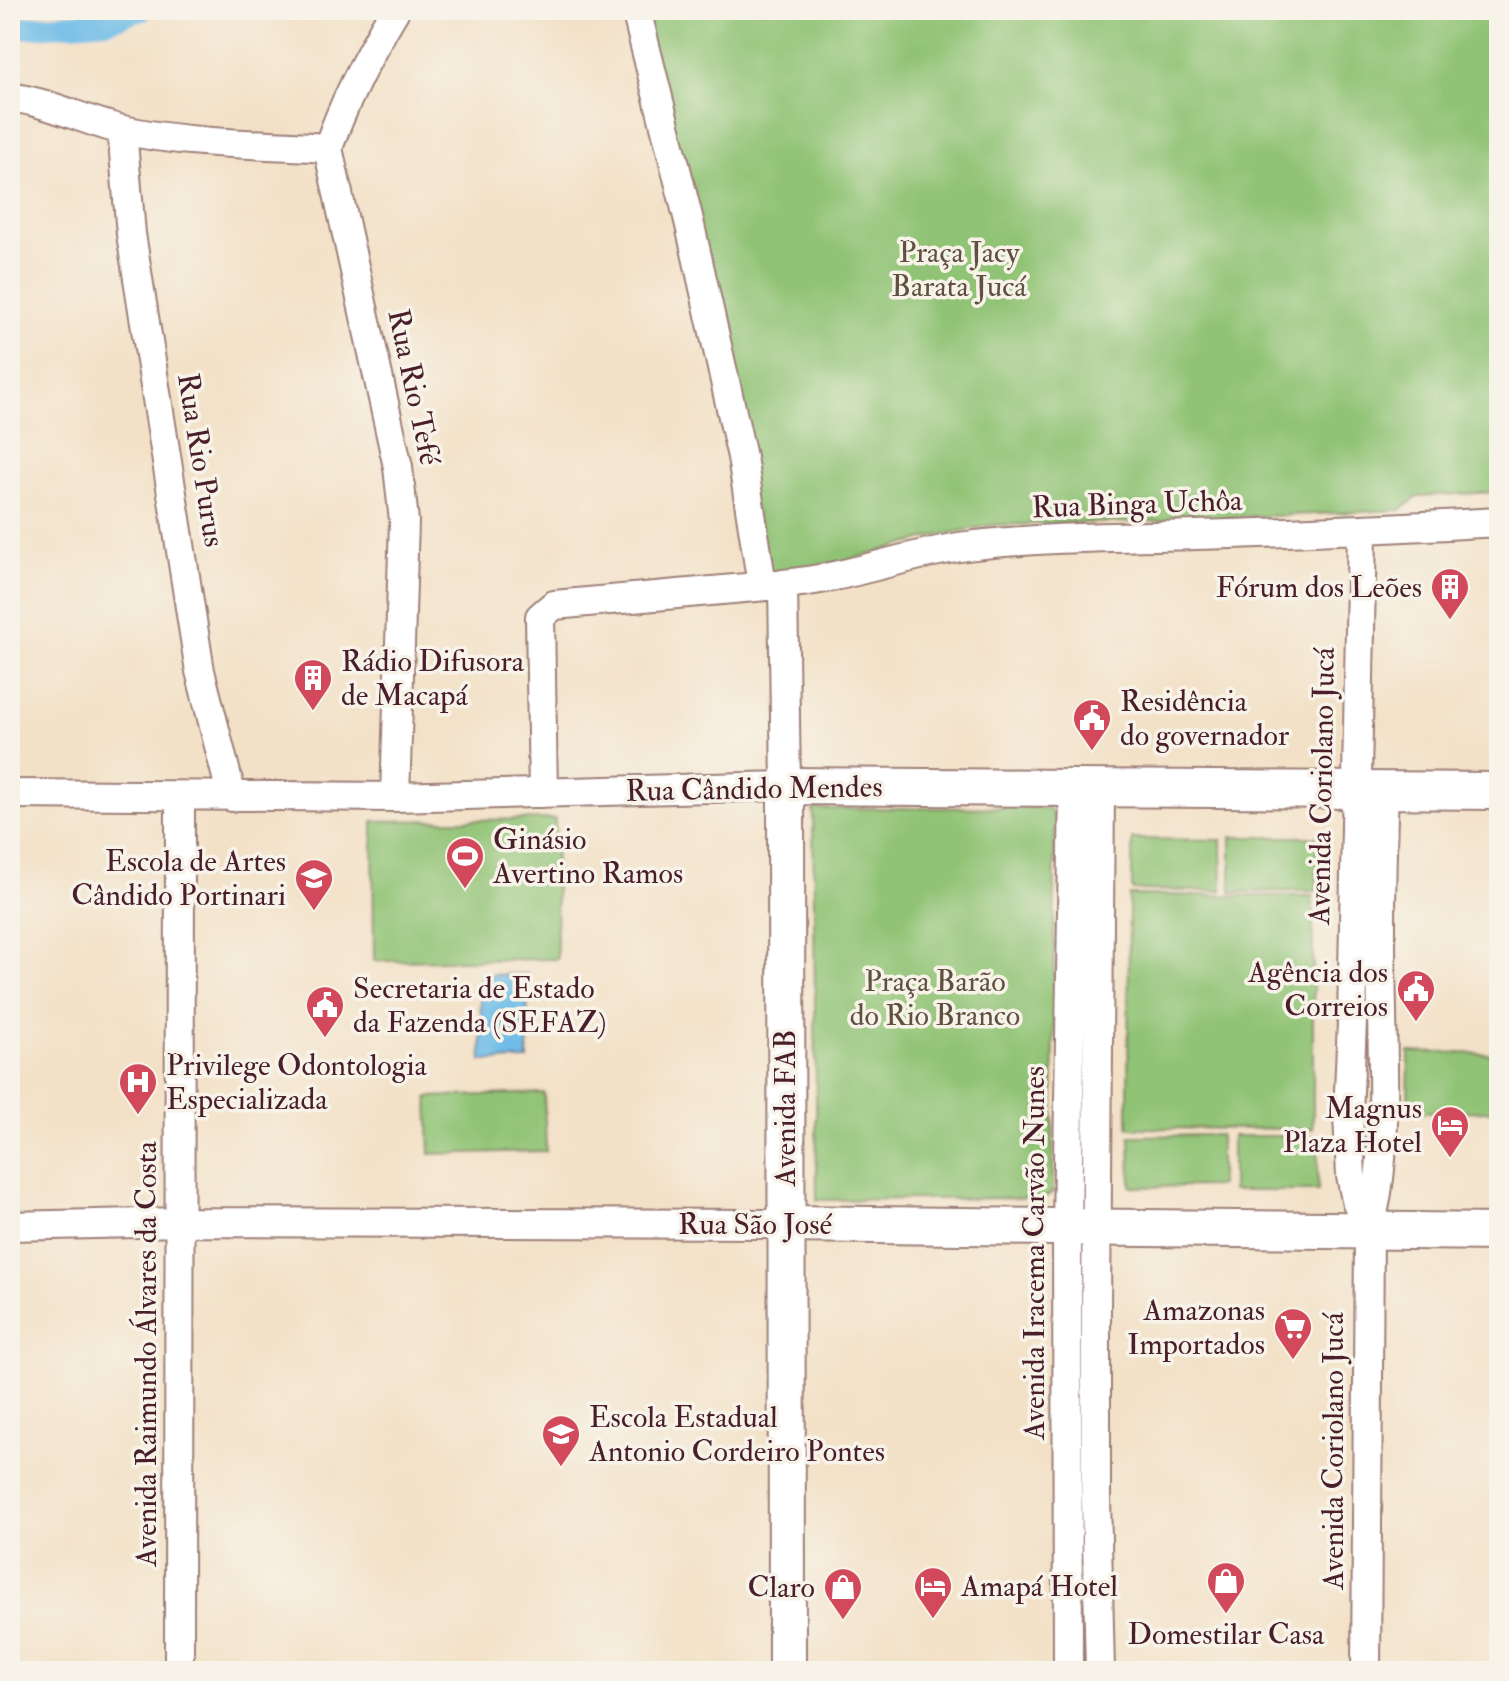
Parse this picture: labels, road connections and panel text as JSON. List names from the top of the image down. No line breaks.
{"streets":{"main road":["Rua Cândido Mendes","Avenida FAB","Rua São José"],"street":["Rua Rio Tefé","Rua Rio Purus","Rua Binga Uchôa","Avenida Coriolano Jucá","Avenida Iracema Carvão Nunes","Avenida Raimundo Álvares da Costa"]},"crossings":[["Rua Rio Tefé","Rua Cândido Mendes"],["Rua Rio Purus","Rua Cândido Mendes"],["Rua Binga Uchôa","Avenida Coriolano Jucá"],["Rua Binga Uchôa","Rua Cândido Mendes"],["Avenida Coriolano Jucá","Rua Cândido Mendes"],["Avenida Coriolano Jucá","Rua São José"],["Rua Cândido Mendes","Avenida FAB"],["Rua Cândido Mendes","Avenida Iracema Carvão Nunes"],["Rua Cândido Mendes","Avenida Raimundo Álvares da Costa"],["Avenida FAB","Rua São José"],["Rua São José","Avenida Iracema Carvão Nunes"],["Rua São José","Avenida Raimundo Álvares da Costa"]],"parks":["Praça Jacy Barata Jucá","Praça Barão do Rio Branco"],"places":{"building":["Fórum dos Leões","Rádio Difusora de Macapá"],"public building":["Residência do governador","Agência dos Correios","Secretaria de Estado da Fazenda (SEFAZ)"],"sports":["Ginásio Avertino Ramos"],"school or university":["Escola de Artes Cândido Portinari","Escola Estadual Antonio Cordeiro Pontes"],"hospital":["Privilege Odontologia Especializada"],"hotel":["Magnus Plaza Hotel","Amapá Hotel"],"supermarket":["Amazonas Importados"],"shop":["Domestilar Casa","Claro"]}}
